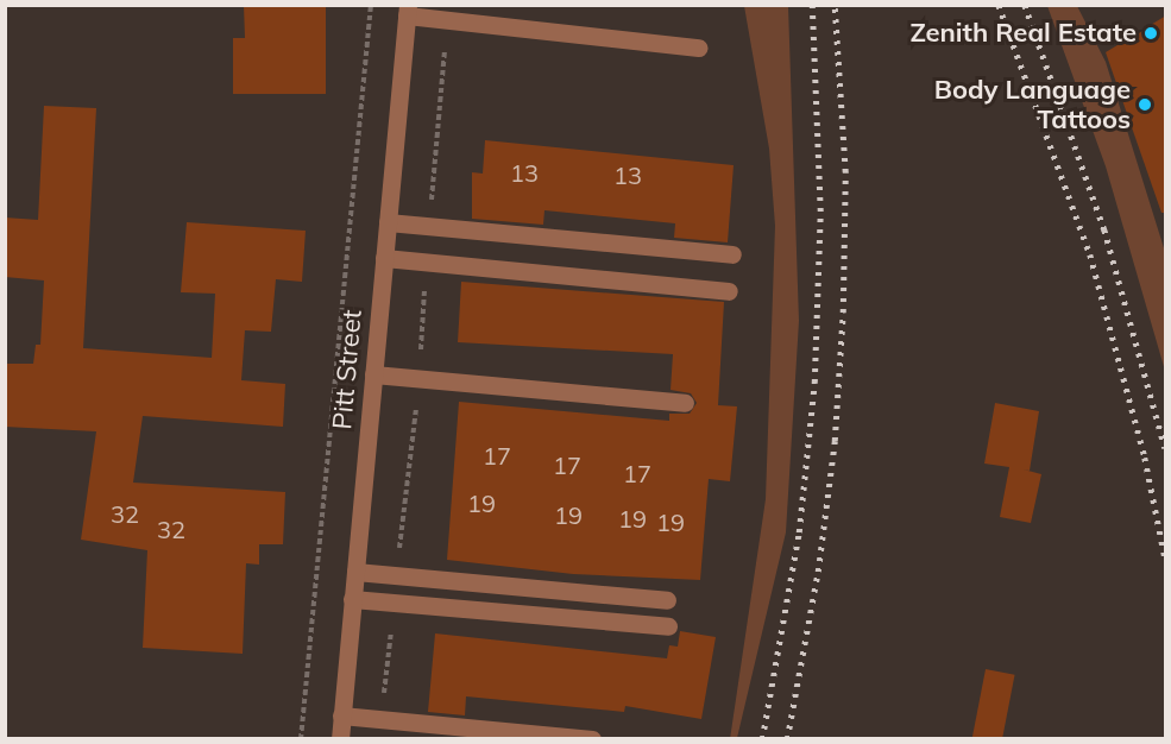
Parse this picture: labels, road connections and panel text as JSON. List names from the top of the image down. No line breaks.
{"streets":{"street":["Pitt Street"]},"places":["Zenith Real Estate","Body Language Tattoos"],"house_numbers":["13","13","17","17","17","19","32","19","19","19","32"]}
